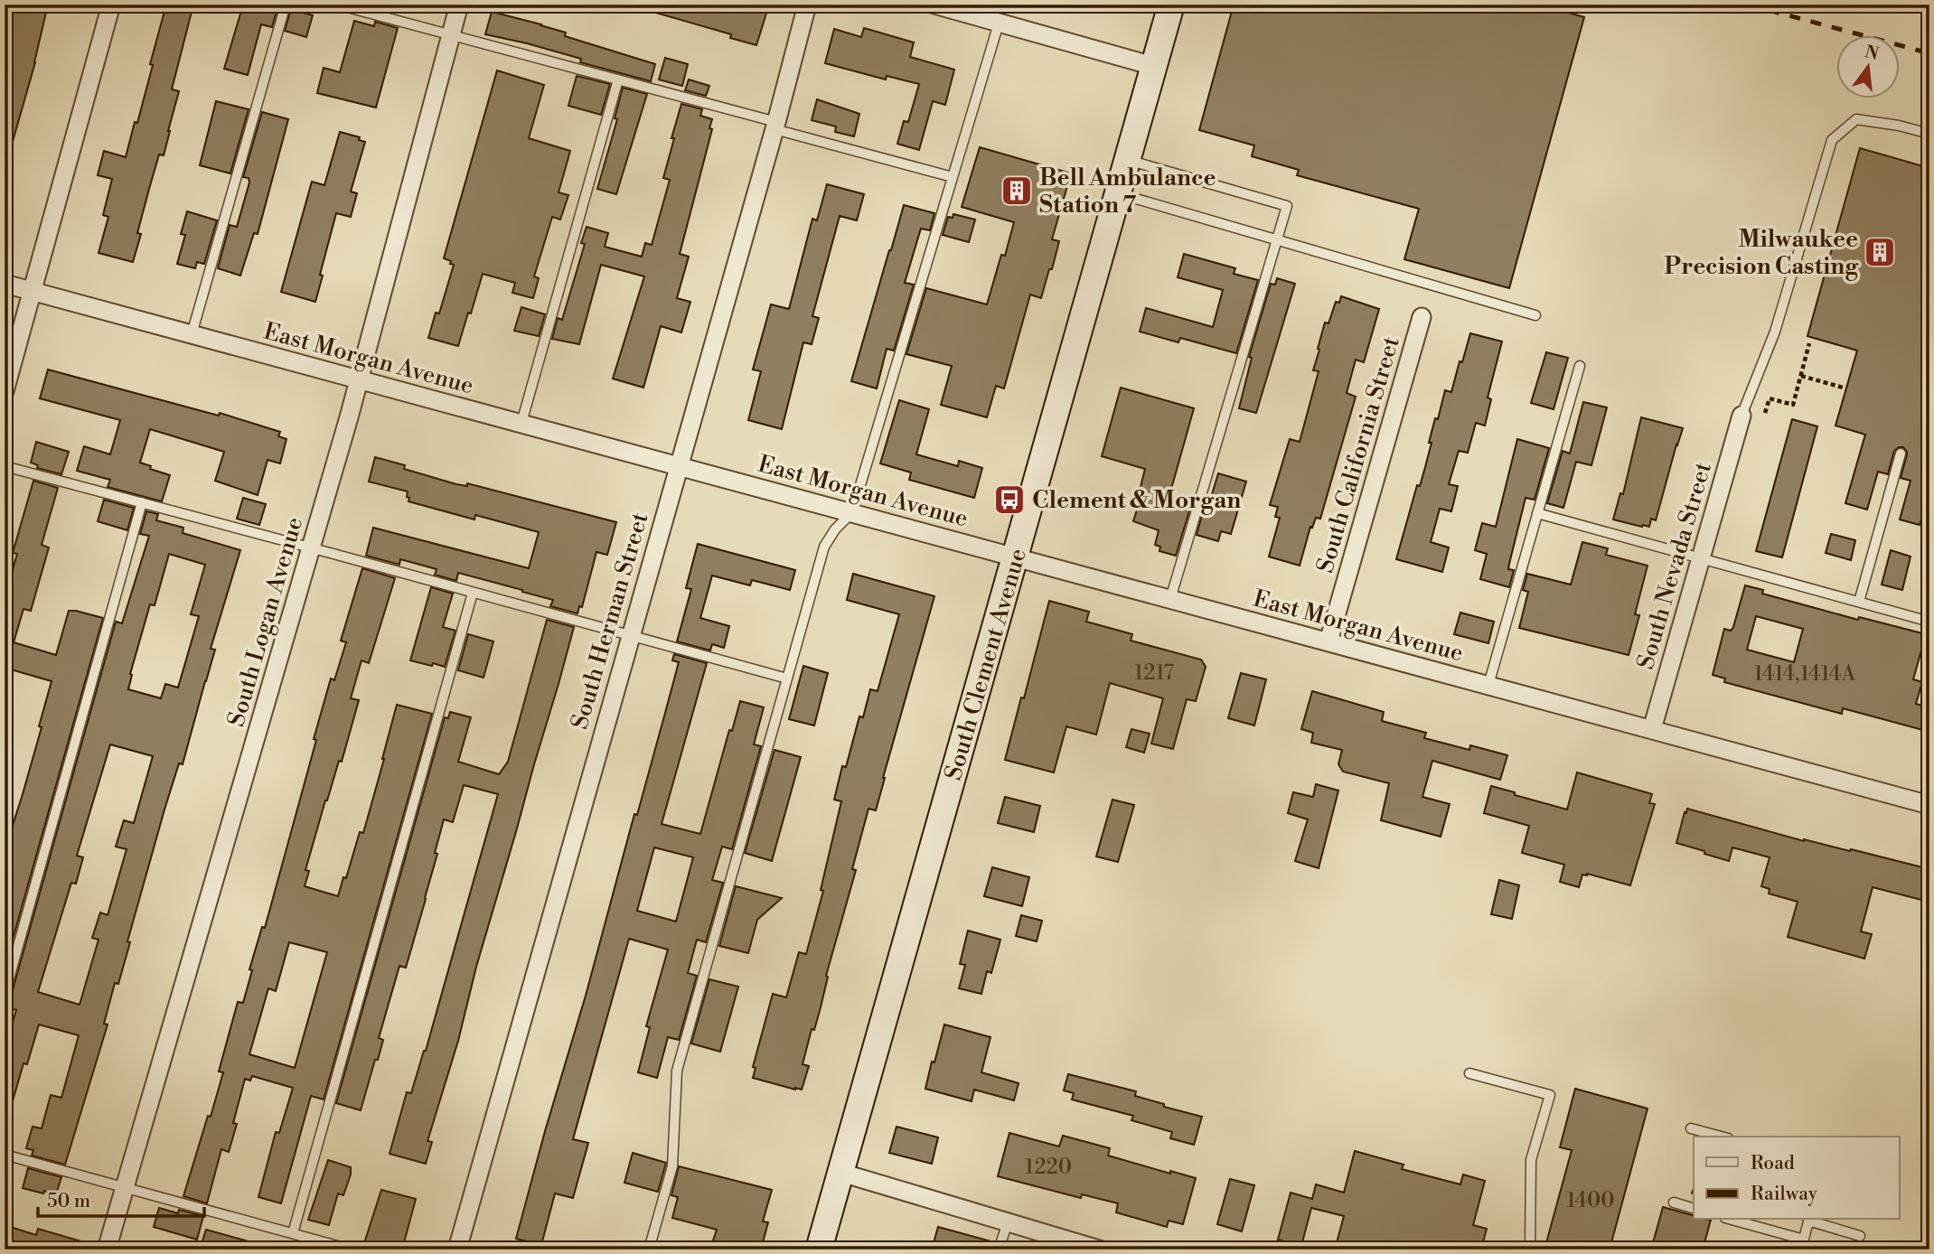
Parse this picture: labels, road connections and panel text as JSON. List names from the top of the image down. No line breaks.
{"streets":{"street":["East Morgan Avenue","South California Street","South Nevada Street","South Herman Street","South Logan Avenue","South Clement Avenue"]},"crossings":[["East Morgan Avenue","South California Street"],["East Morgan Avenue","South Nevada Street"],["East Morgan Avenue","South Herman Street"],["East Morgan Avenue","South Logan Avenue"],["East Morgan Avenue","South Clement Avenue"]],"places":{"building":["Bell Ambulance Station 7","Milwaukee Precision Casting"],"bus stop":["Clement & Morgan"]},"house_numbers":["1217","1414,1414A","1220","1400"],"legend":["Road","Railway"],"scale_bar":"50 m","north":"top"}
